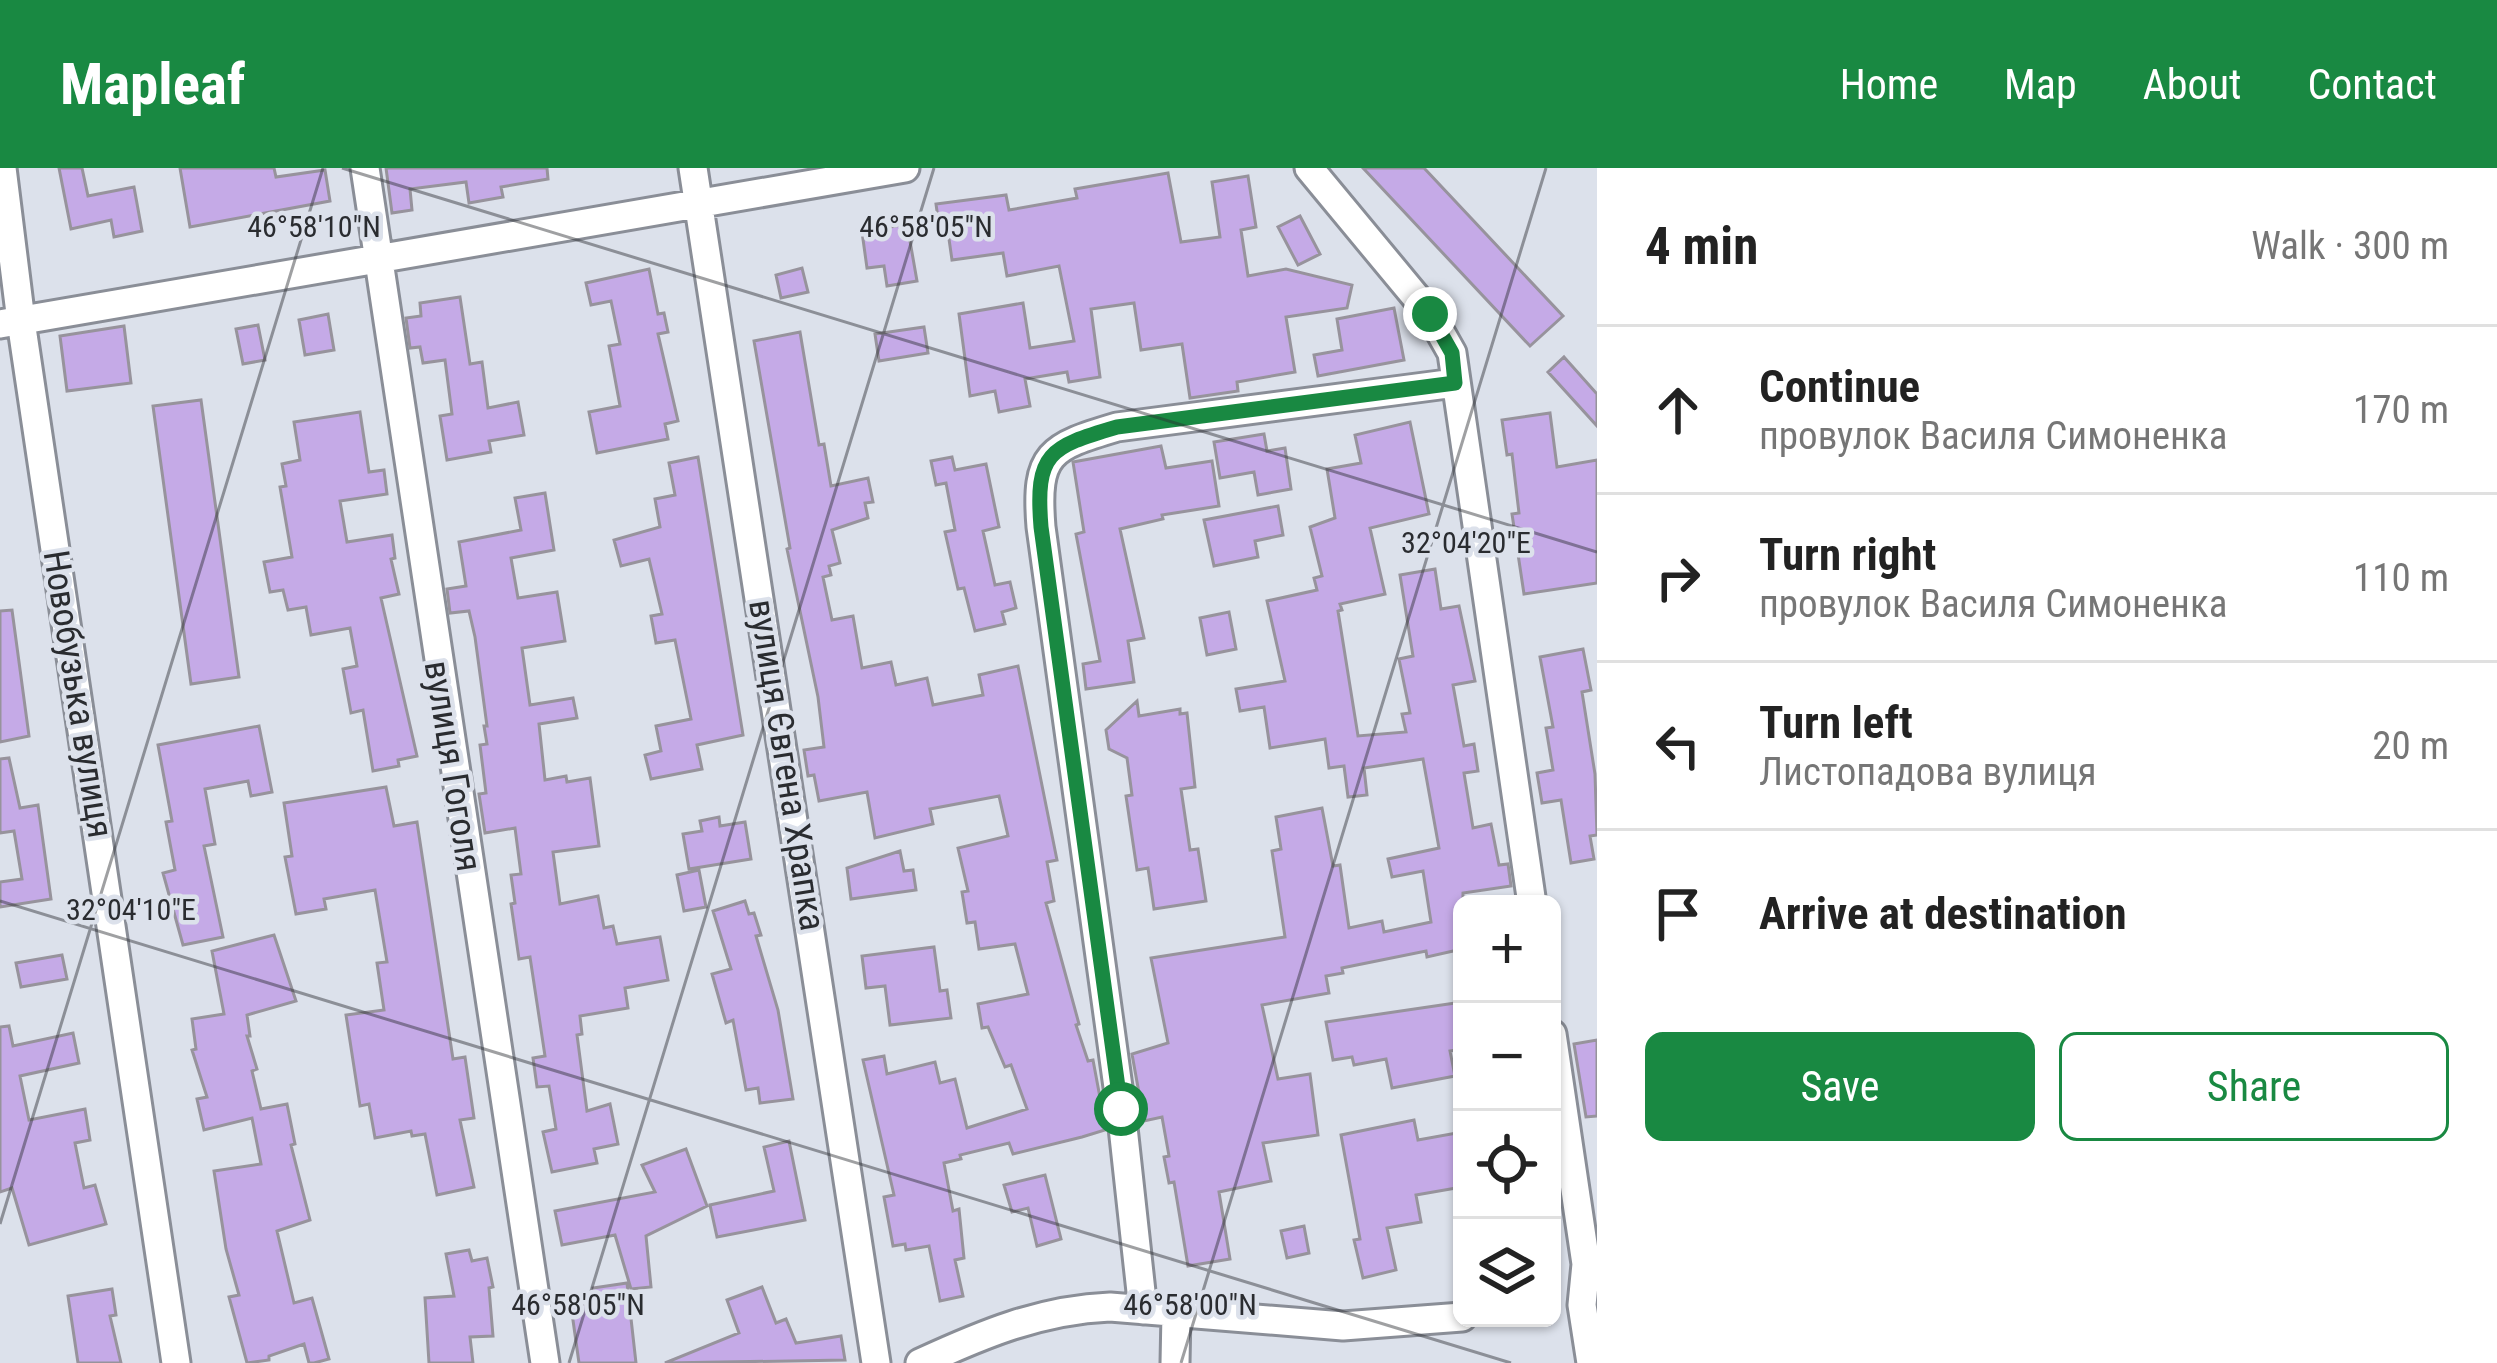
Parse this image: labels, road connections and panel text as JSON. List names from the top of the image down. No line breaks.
{"streets":{"street":["Новобузька вулиця","вулиця Євгена Храпка","вулиця Гоголя"]},"page":{"header":"Mapleaf","nav":["Home","Map","About","Contact"],"heading":["4 min","Walk · 300 m"],"list":[["Continue","провулок Василя Симоненка","170 m"],["Turn right","провулок Василя Симоненка","110 m"],["Turn left","Листопадова вулиця","20 m"],"Arrive at destination"],"map_buttons":["+","−"],"buttons":["Save","Share"]},"coordinates":["46°58'10\"N","46°58'05\"N","32°04'20\"E","32°04'10\"E","46°58'00\"N"]}
